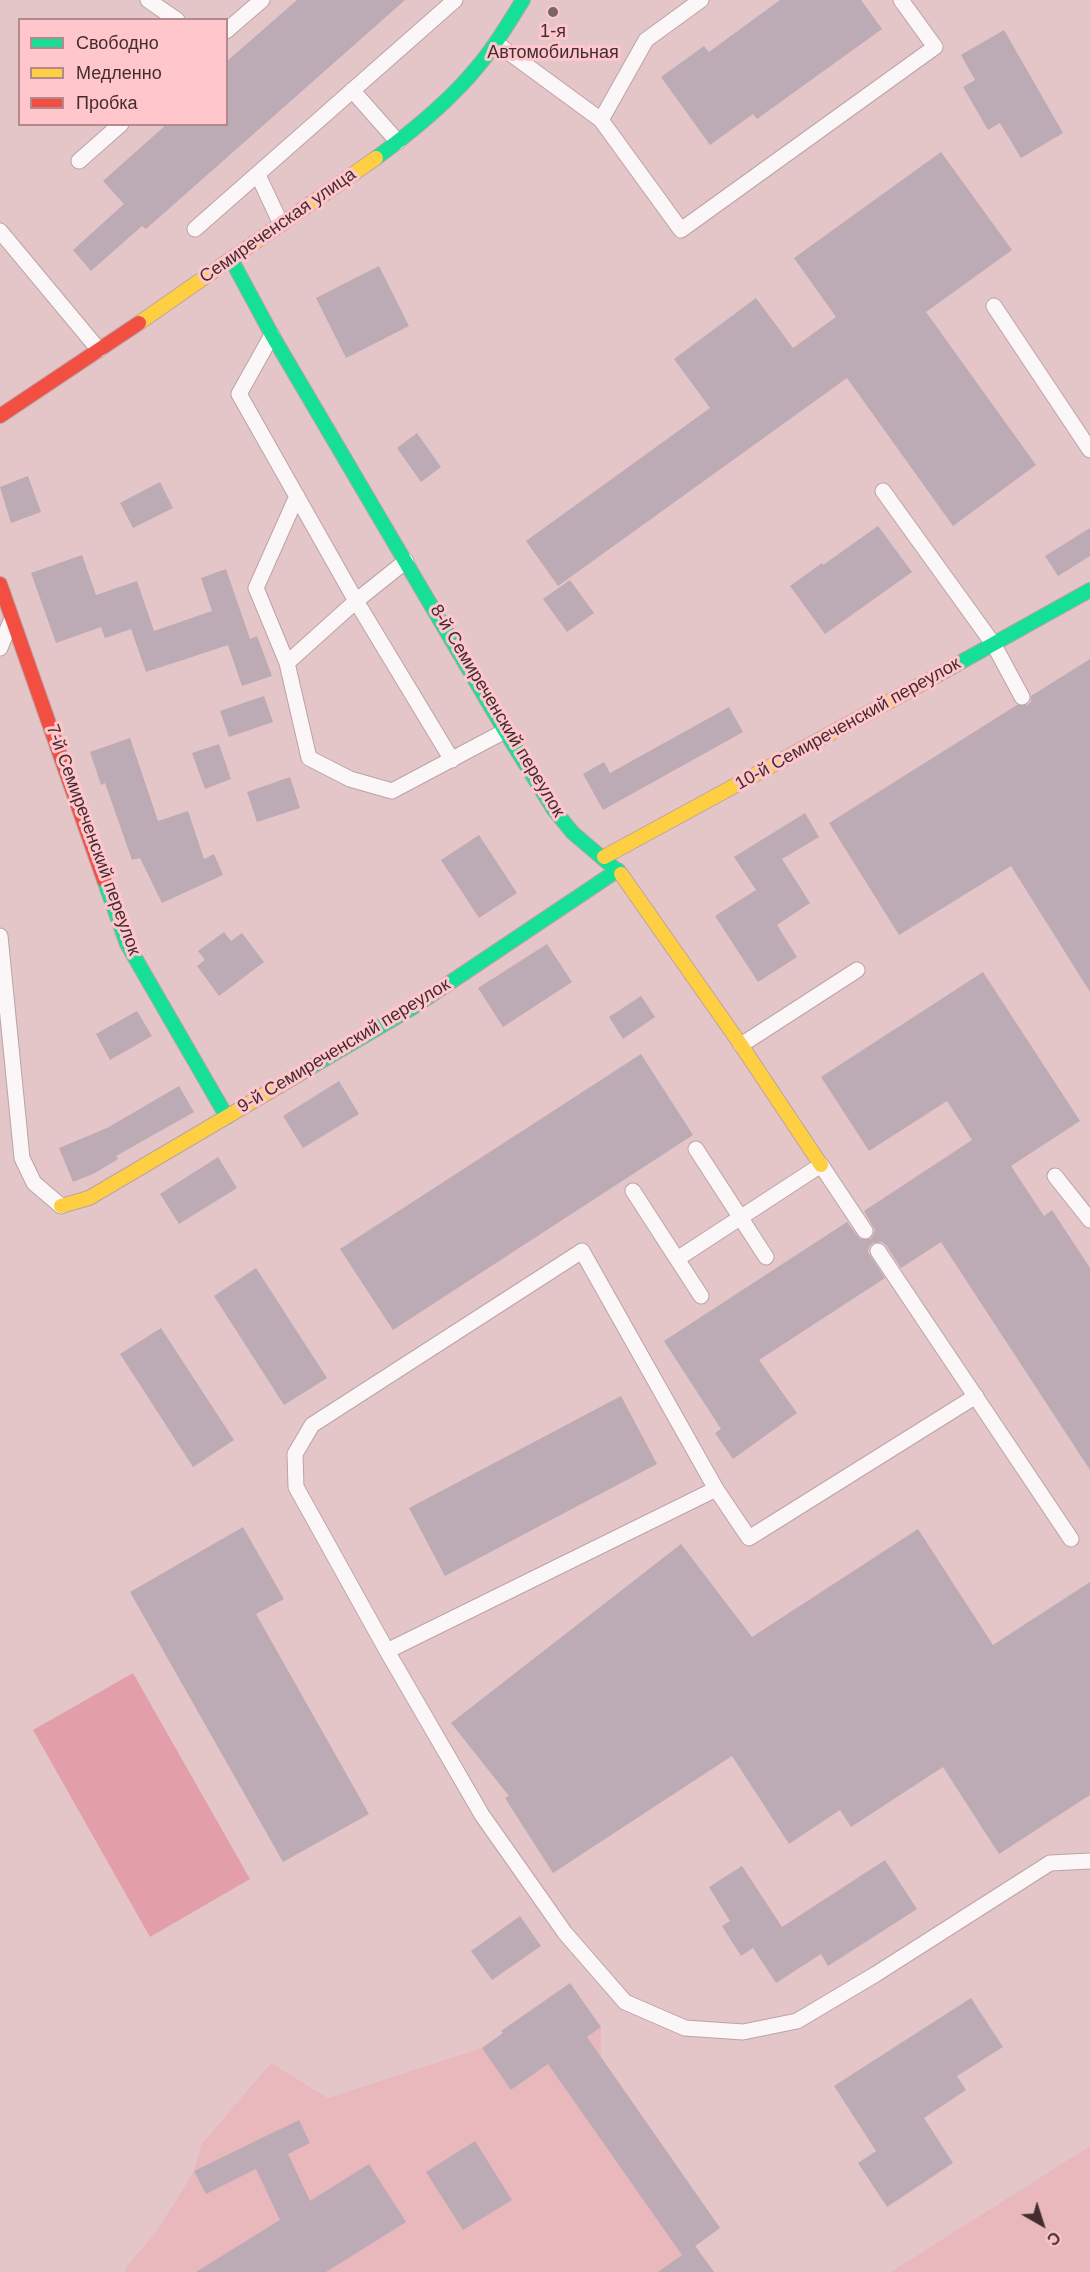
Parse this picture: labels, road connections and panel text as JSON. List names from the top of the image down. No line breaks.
{"streets":{"street":["Семиреченская улица","8-й Семиреченский переулок","10-й Семиреченский переулок","7-й Семиреченский переулок","9-й Семиреченский переулок"]},"crossings":[["Семиреченская улица","8-й Семиреченский переулок"],["8-й Семиреченский переулок","10-й Семиреченский переулок"],["8-й Семиреченский переулок","9-й Семиреченский переулок"],["7-й Семиреченский переулок","9-й Семиреченский переулок"]],"places":["1-я Автомобильная"],"legend":["Свободно","Медленно","Пробка"],"north":"bottom right"}
